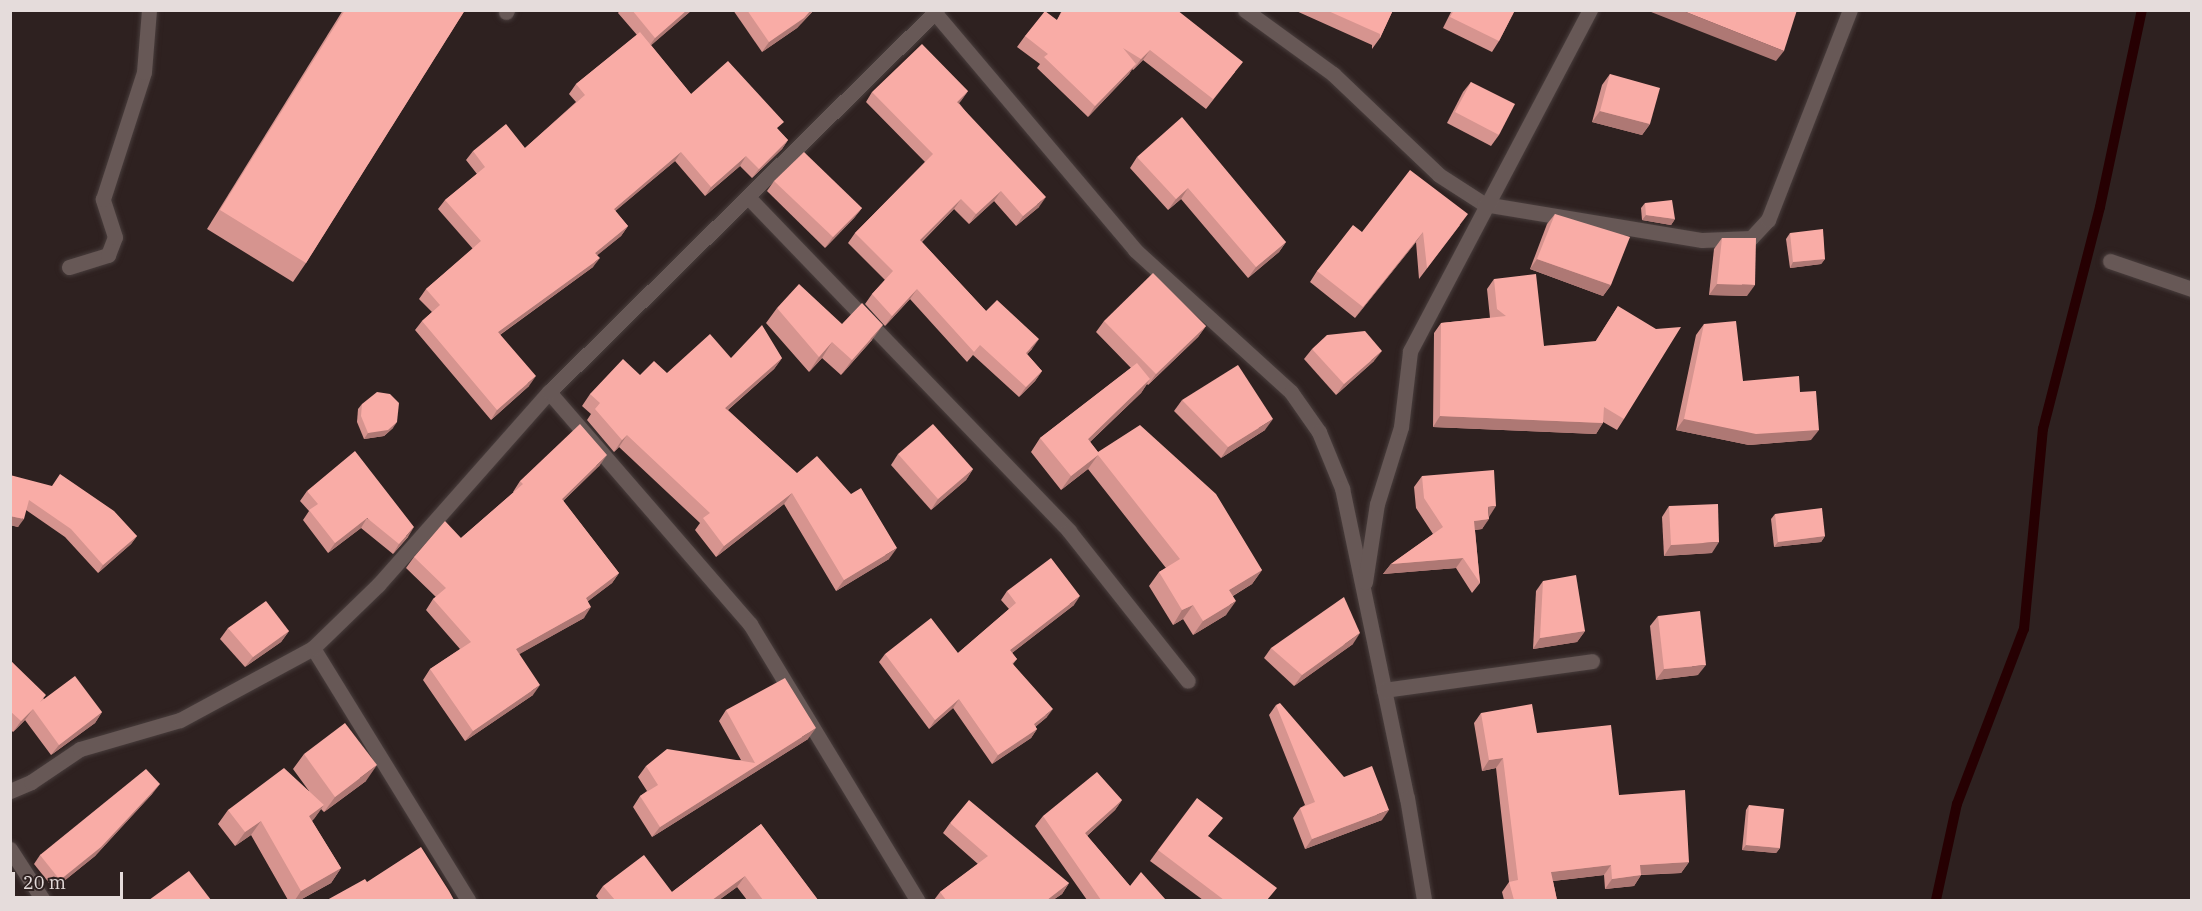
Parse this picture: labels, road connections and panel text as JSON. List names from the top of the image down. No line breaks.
{"scale_bar":"20 m"}
